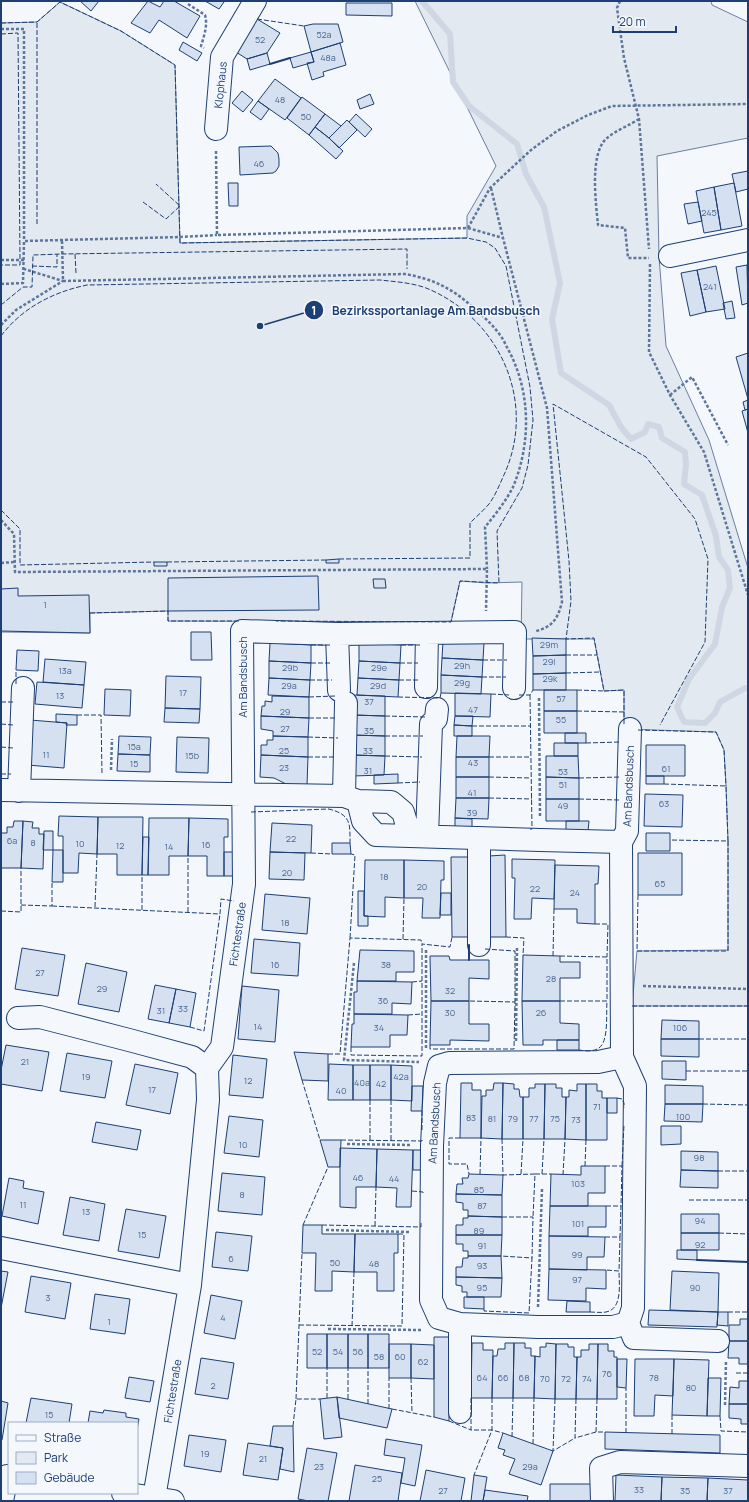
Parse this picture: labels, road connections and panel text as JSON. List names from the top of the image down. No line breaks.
{"streets":{"street":["Klophaus","Am Bandsbusch","Fichtestraße"]},"crossings":[["Am Bandsbusch","Fichtestraße"]],"places":["Bezirkssportanlage Am Bandsbusch"],"house_numbers":["52a","52","48a","48","50","46","245","241","1","29m","29l","29h","29b","29e","13a","29k","29g","29a","29d","17","13","57","37","47","29","55","27","35","15a","25","33","11","15b","43","15","23","61","31","53","51","41","63","49","39","22","6a","8","10","16","12","14","20","18","65","20","22","24","18","16","38","27","28","29","32","36","33","31","30","26","14","34","106","21","19","42a","12","40a","42","17","40","71","100","83","81","79","77","75","73","10","98","46","44","103","85","8","11","87","13","94","101","89","15","92","91","99","6","50","48","93","97","95","90","3","4","1","52","54","56","58","60","62","76","64","66","68","78","70","72","74","2","80","15","19","21","23","29a","25","33","27","35","37"],"legend":["Straße","Park","Gebäude"],"scale_bar":"20 m"}
